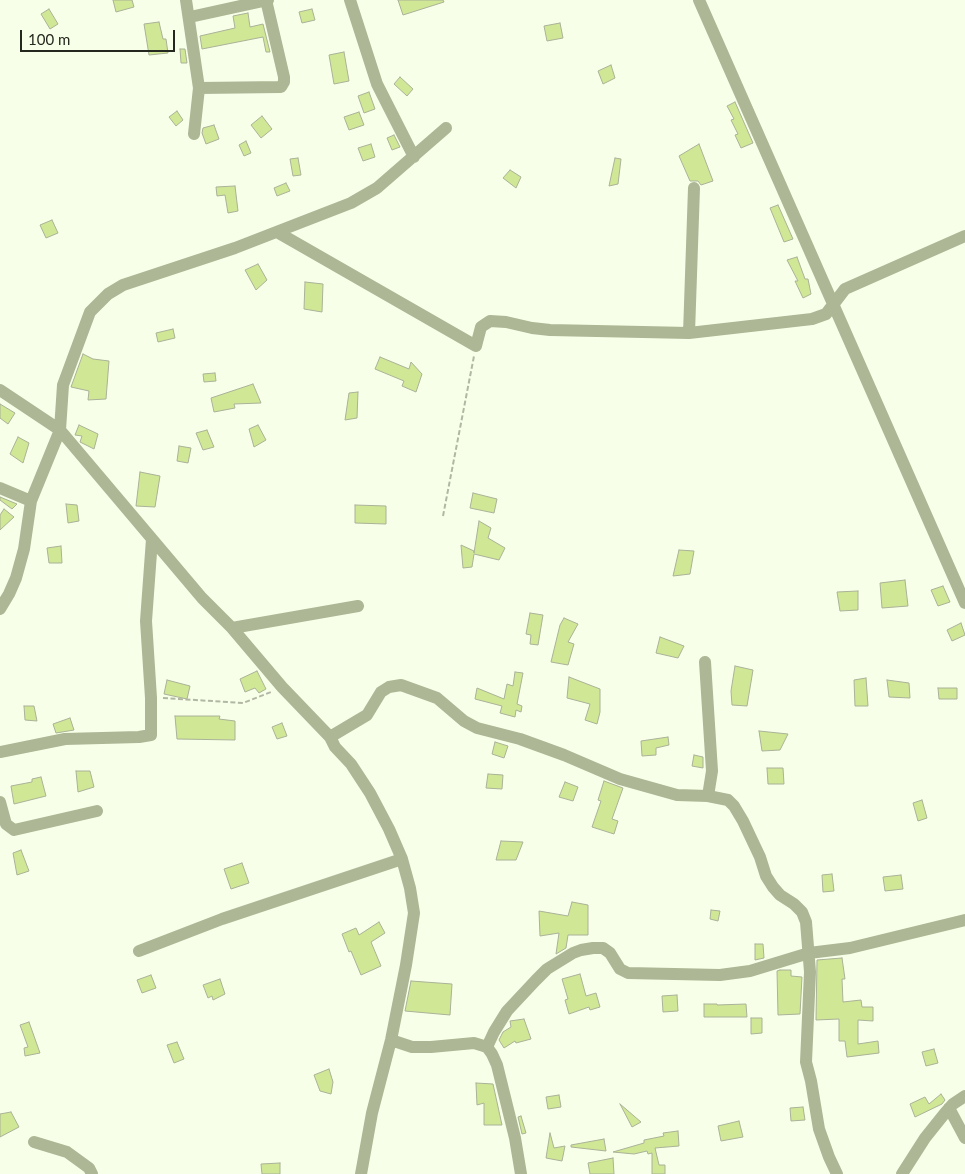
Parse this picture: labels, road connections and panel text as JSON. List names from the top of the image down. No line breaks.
{"scale_bar":"100 m"}
